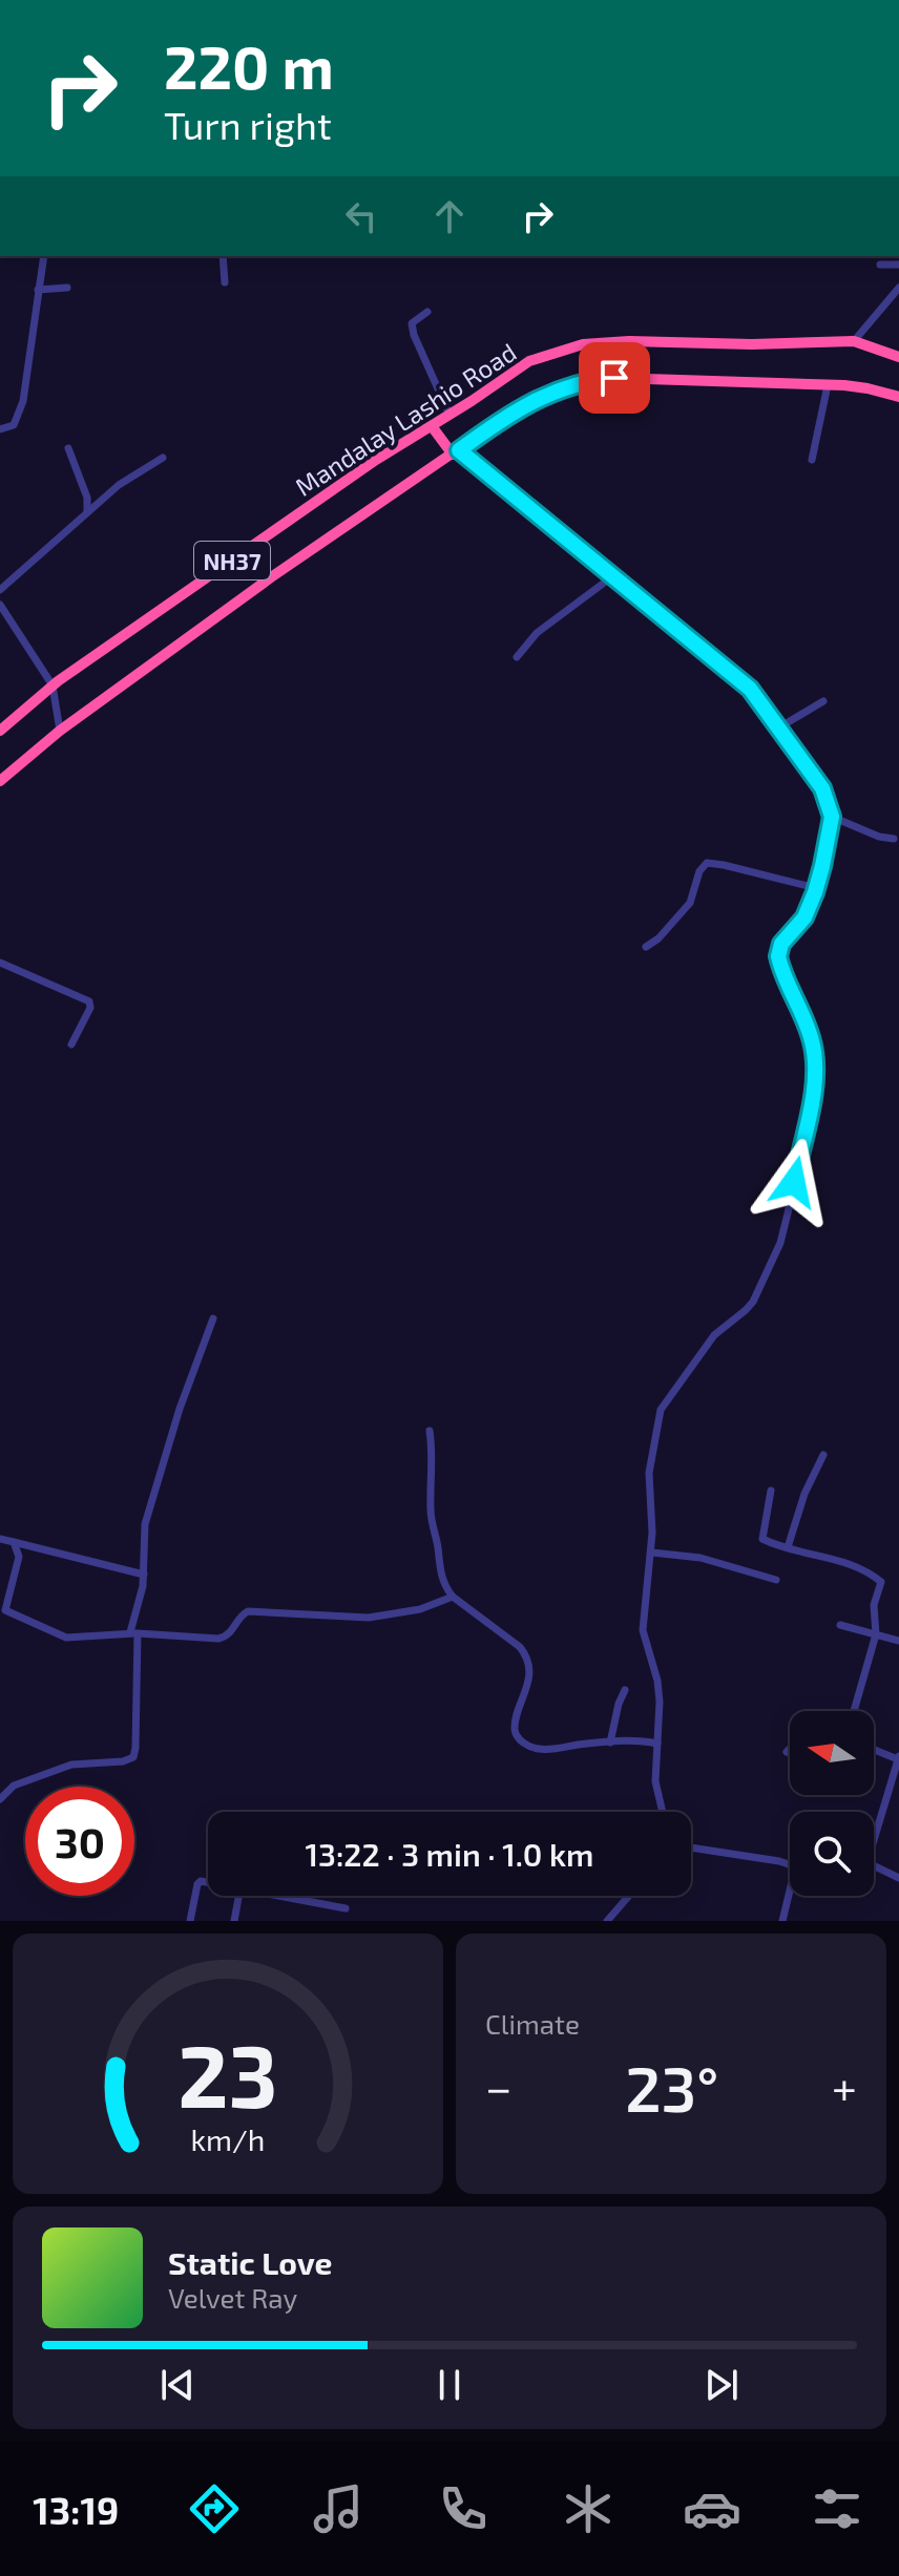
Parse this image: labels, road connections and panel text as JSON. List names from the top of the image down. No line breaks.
{"streets":{"highway":["Mandalay Lashio Road","NH37"]},"north":"left","page":{"turn":["220 m","Turn right"],"limit":"30","trip":"13:22 · 3 min · 1.0 km","tile":"Climate","heat":["−","23°","+"],"song":["Static Love","Velvet Ray"],"tabs":"13:19","gauge":["23","km/h"]}}
